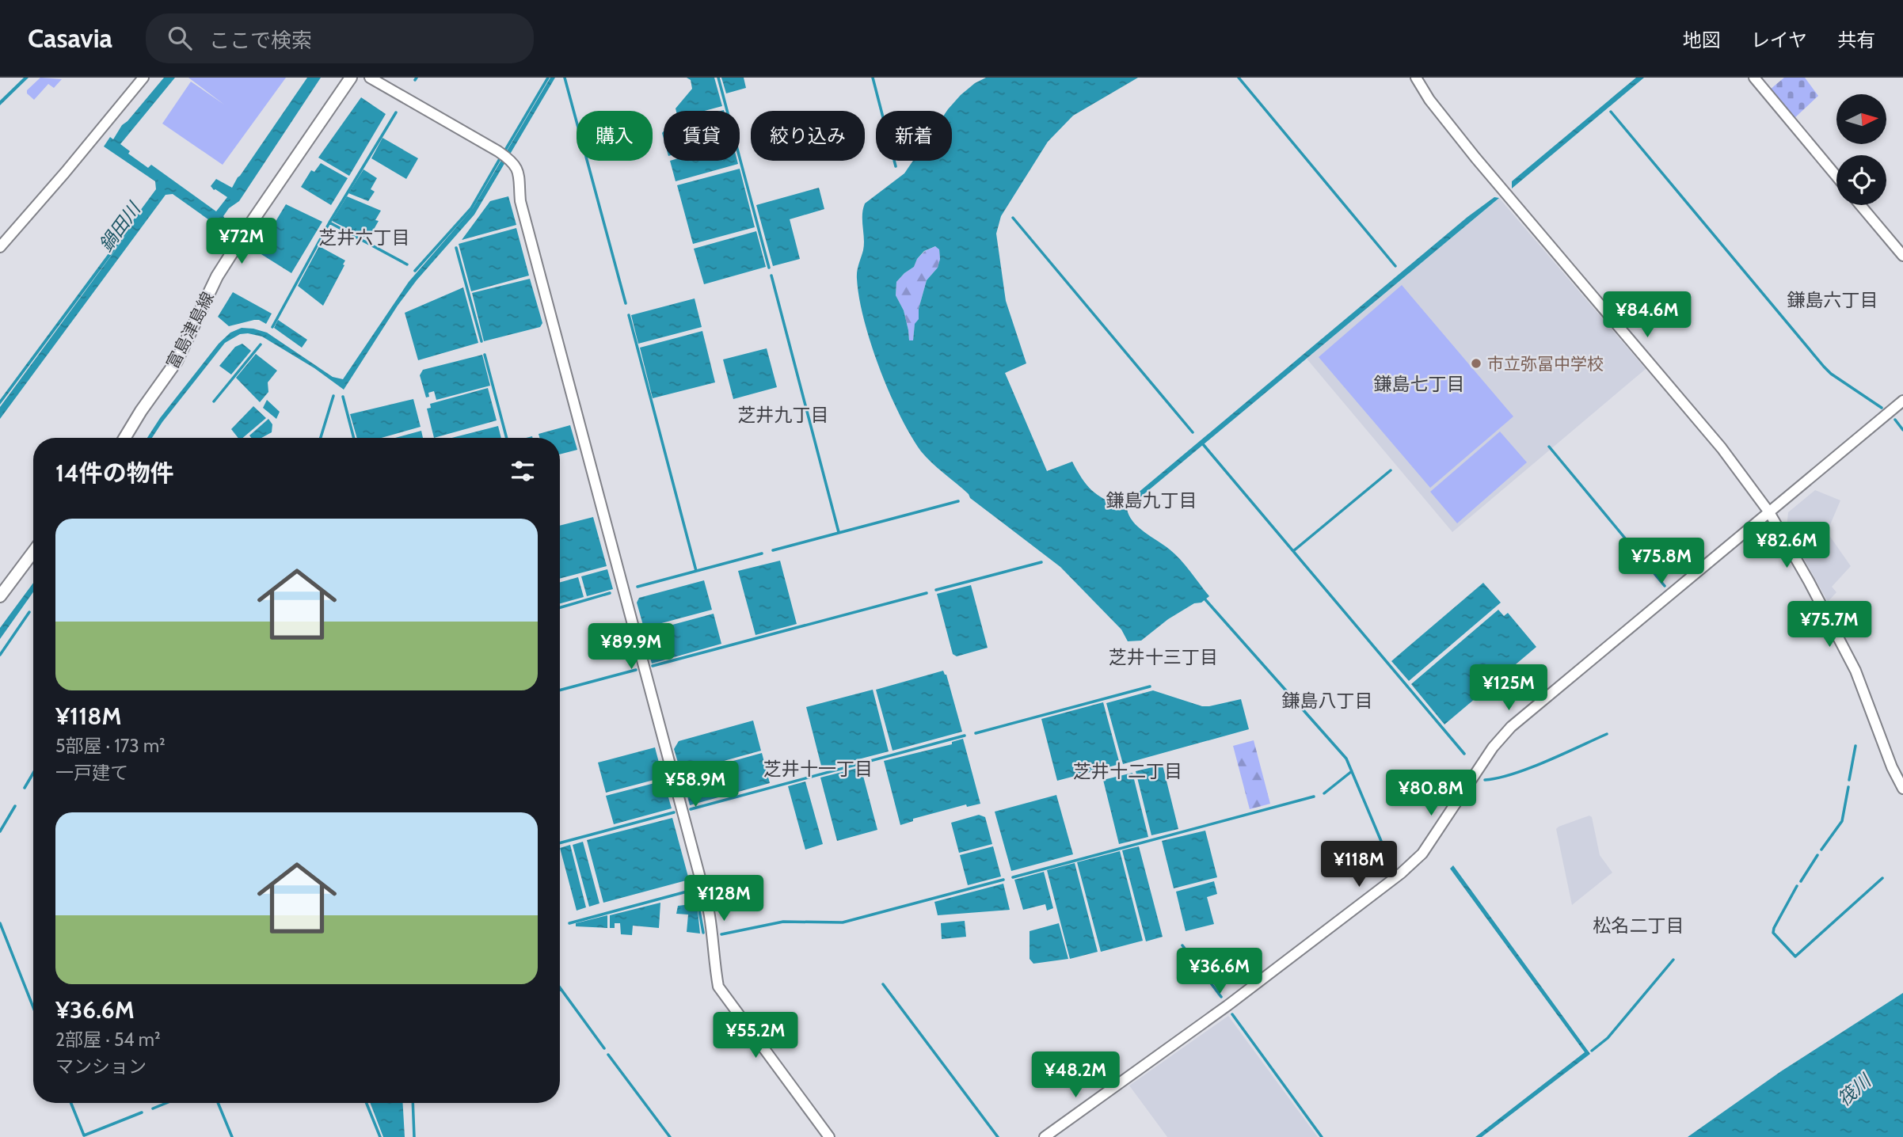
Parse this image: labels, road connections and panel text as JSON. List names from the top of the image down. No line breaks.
{"streets":{"main road":["富島津島線"]},"districts":["芝井六丁目","鎌島六丁目","鎌島七丁目","芝井九丁目","鎌島九丁目","芝井十三丁目","鎌島八丁目","芝井十一丁目","芝井十二丁目","松名二丁目"],"water":["鍋田川","筏川"],"places":["市立弥冨中学校"],"north":"right","page":{"header":"Casavia","search":"ここで検索","nav":["地図","レイヤ","共有"],"chip":["購入","賃貸","絞り込み","新着"],"price":["¥72M","¥84.6M","¥82.6M","¥75.8M","¥75.7M","¥89.9M","¥125M","¥58.9M","¥80.8M","¥118M","¥128M","¥36.6M","¥55.2M","¥48.2M"],"heading":"14件の物件","list":[{"name":"¥118M","note":"5部屋 · 173 m² · 一戸建て"},{"name":"¥36.6M","note":"2部屋 · 54 m² · マンション"}]}}
